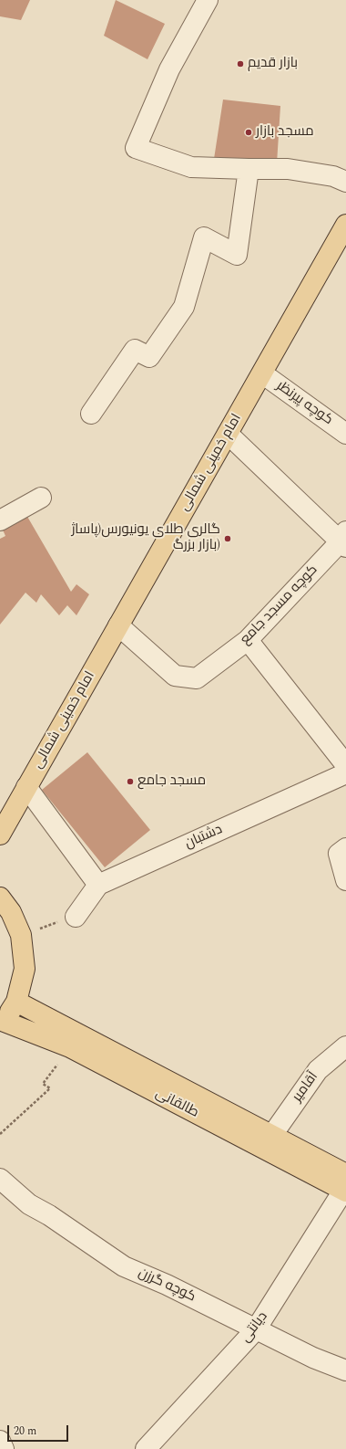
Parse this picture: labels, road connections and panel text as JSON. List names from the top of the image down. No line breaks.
{"streets":{"main road":["امام خمینی شمالی","طالقانی"],"street":["کوچه پیرنظر","کوچه مسجد جامع","دشتبان","آقامیر","کوچه گرزن","دیانتی"]},"crossings":[["کوچه پیرنظر","امام خمینی شمالی"],["امام خمینی شمالی","کوچه مسجد جامع"],["آقامیر","طالقانی"],["طالقانی","دیانتی"],["کوچه گرزن","دیانتی"]],"places":["بازار قدیم","مسجد بازار","گالری طلای یونیورس(پاساژ بازار بزرگ)","مسجد جامع"],"scale_bar":"20 m"}
